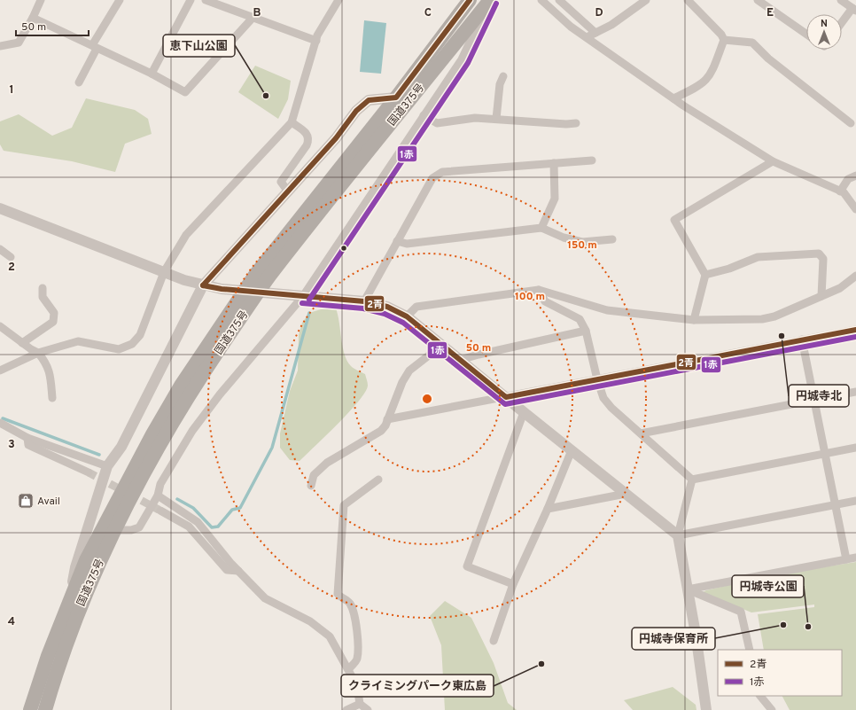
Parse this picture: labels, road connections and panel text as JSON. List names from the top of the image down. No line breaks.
{"streets":{"highway":["国道375号"]},"places":{"other":["恵下山公園","円城寺北","円城寺保育所","円城寺公園","クライミングパーク東広島"],"shop":["Avail"]},"lines":["transit line 2青","transit line 1赤"],"legend":["2青","1赤"],"scale_bar":"50 m","north":"top","grid":{"columns":["B","C","D","E"],"rows":["1","2","3","4"]},"rings":["150 m","100 m","50 m"]}
